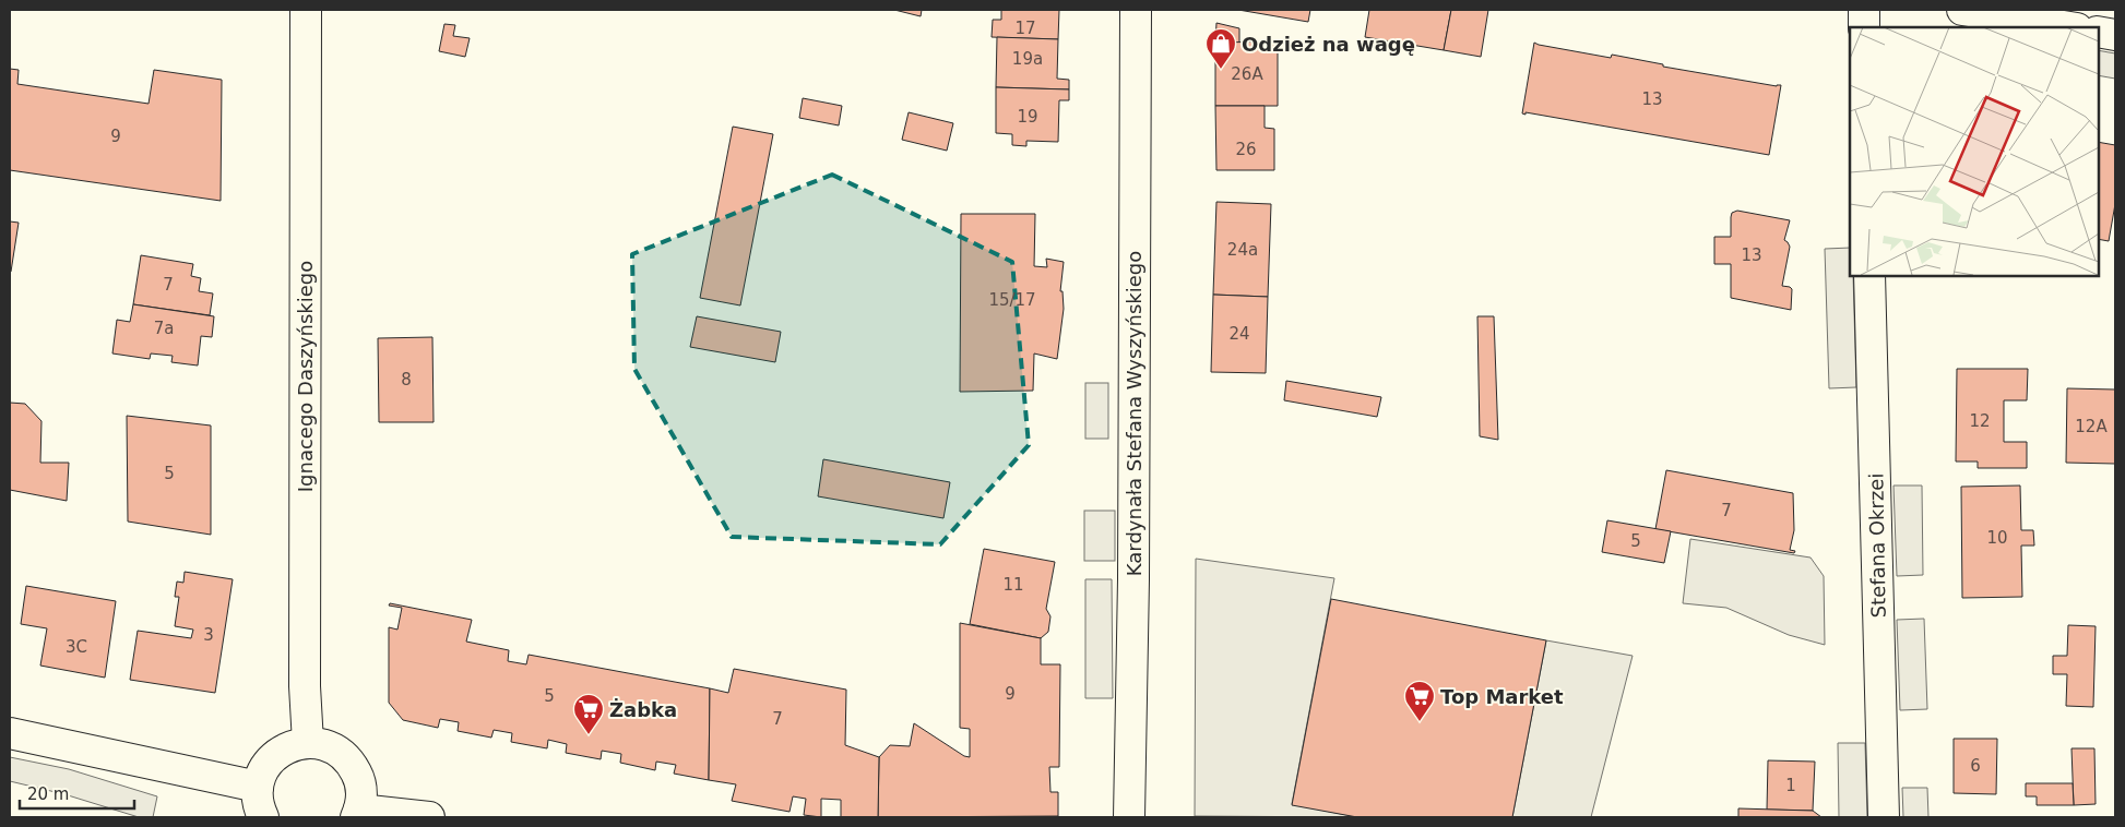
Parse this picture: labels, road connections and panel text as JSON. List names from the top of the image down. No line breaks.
{"streets":{"street":["Ignacego Daszyńskiego","Kardynała Stefana Wyszyńskiego","Stefana Okrzei"]},"places":{"shop":["Odzież na wagę"],"supermarket":["Top Market","Żabka"]},"house_numbers":["17","19a","26A","13","19","9","26","24a","13","7","15/17","7a","24","8","12","12A","5","7","10","5","11","3","3C","9","5","7","6","1"],"scale_bar":"20 m"}
